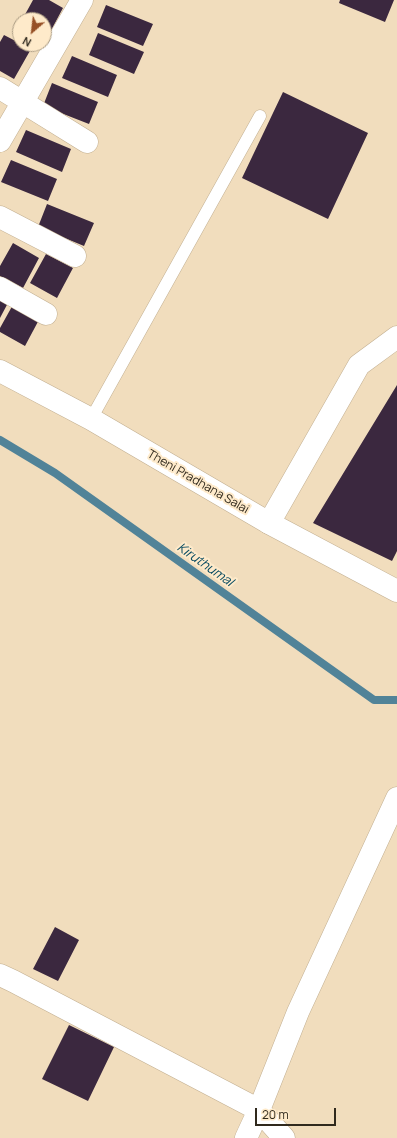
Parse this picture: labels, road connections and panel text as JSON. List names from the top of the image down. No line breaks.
{"streets":{"street":["Theni Pradhana Salai"]},"water":["Kiruthumal"],"scale_bar":"20 m","north":"bottom left"}
